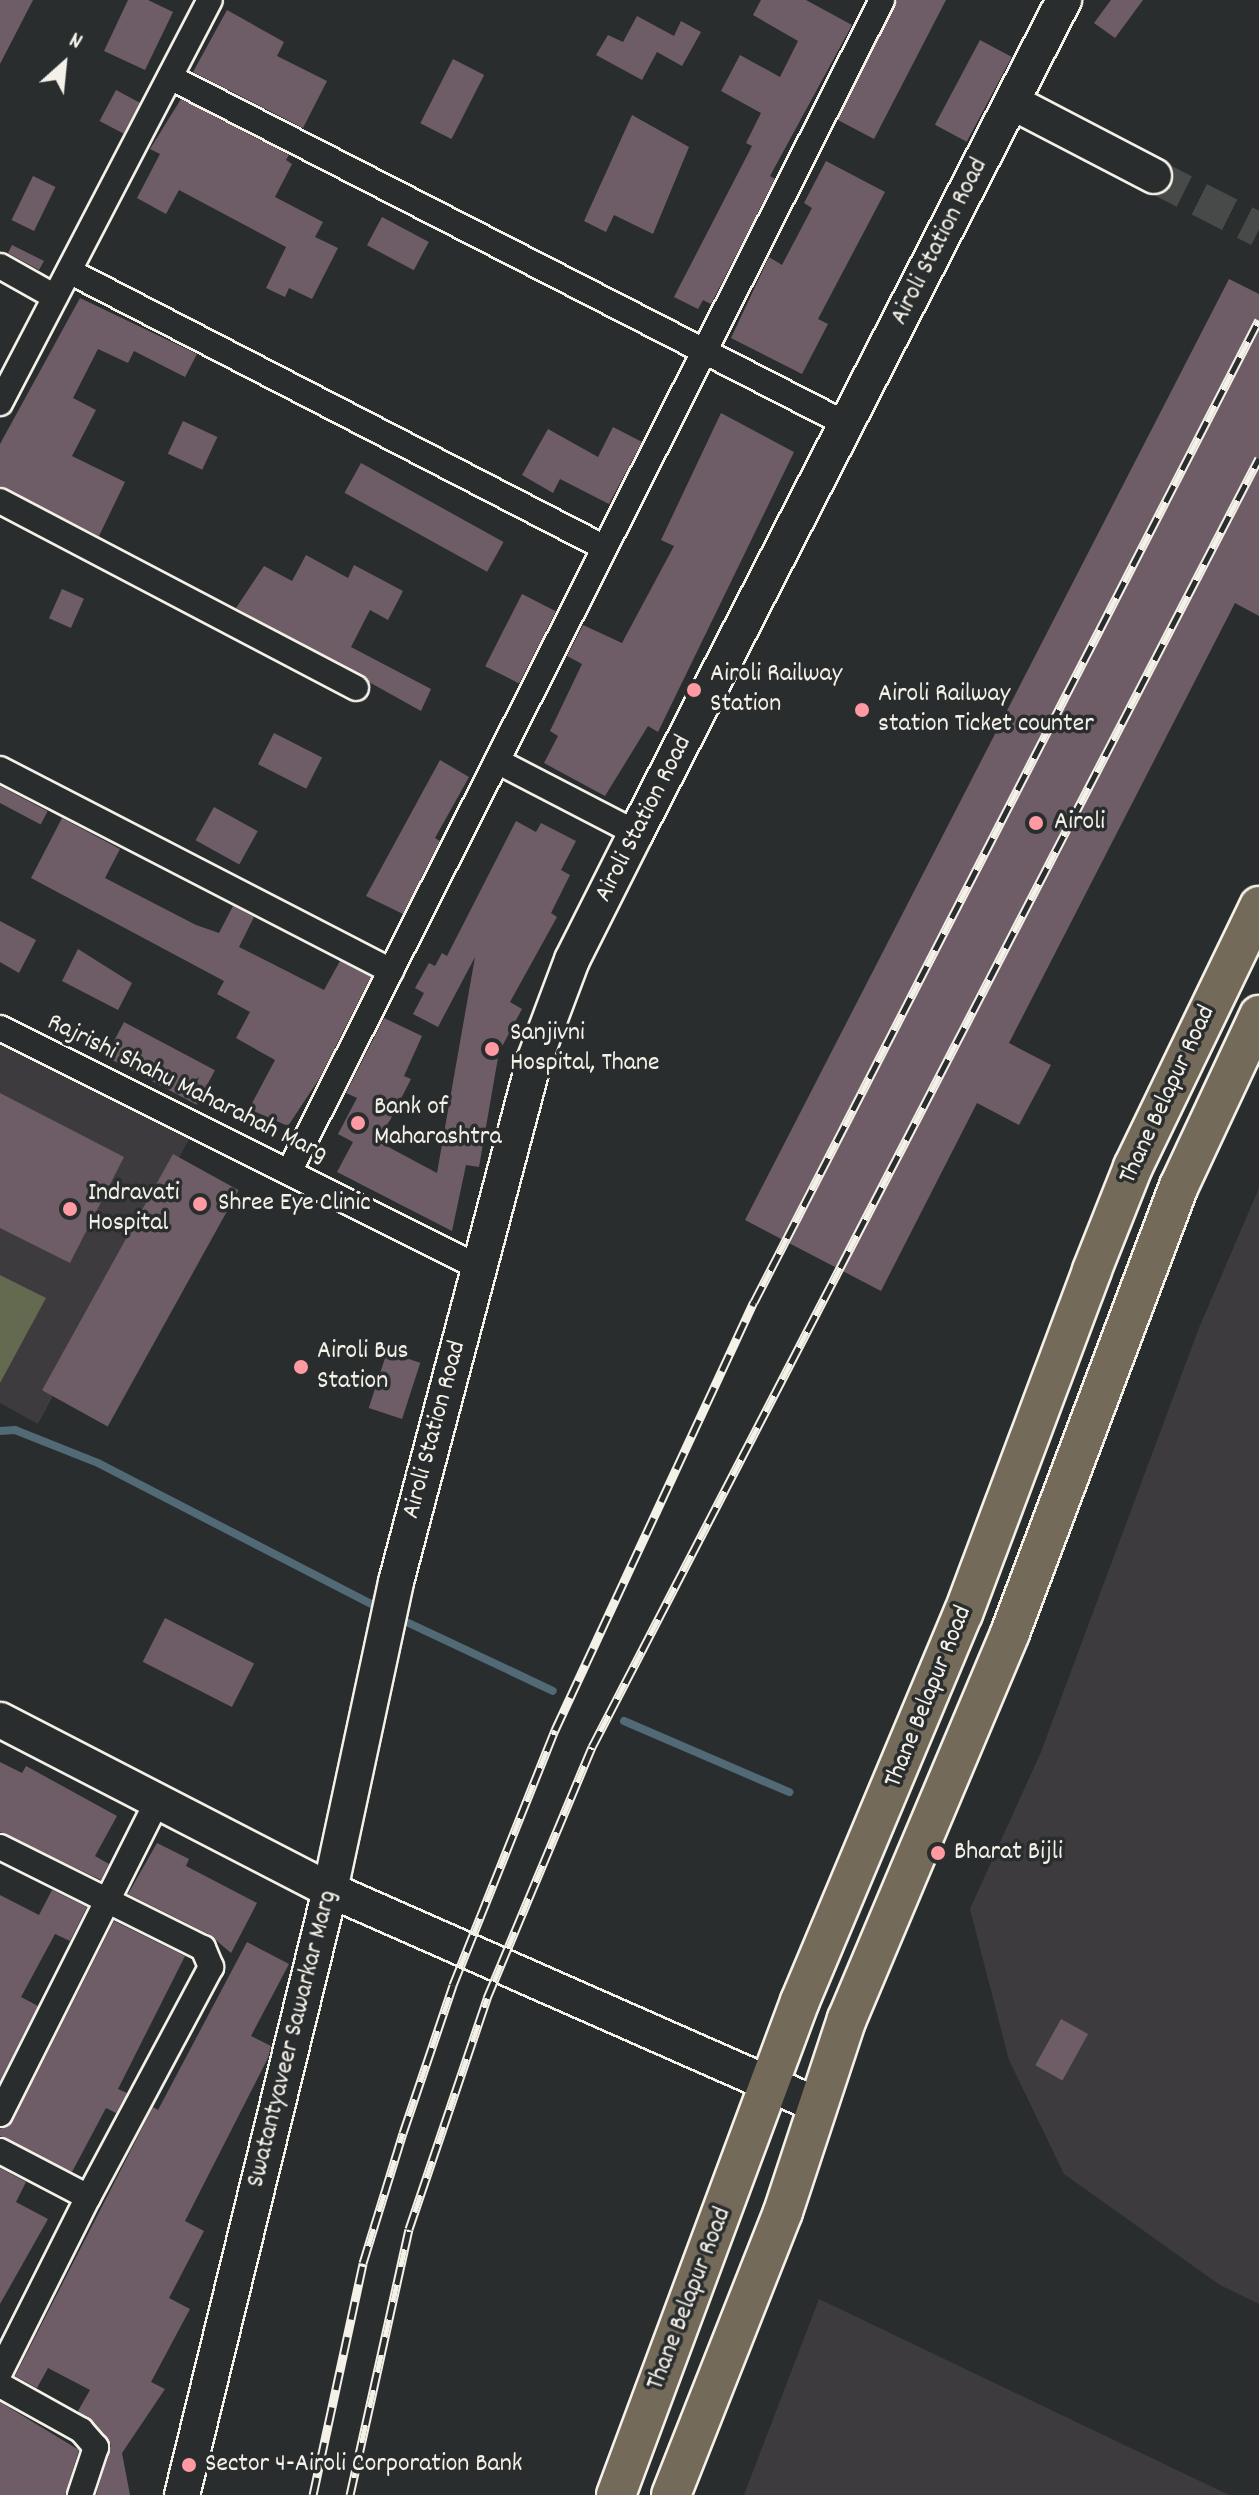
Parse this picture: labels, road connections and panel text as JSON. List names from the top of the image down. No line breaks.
{"streets":{"main road":["Thane Belapur Road"],"street":["Airoli Station Road","Rajrishi Shahu Maharahah Marg","Swatantyaveer Sawarkar Marg"]},"crossings":[["Airoli Station Road","Rajrishi Shahu Maharahah Marg"],["Airoli Station Road","Swatantyaveer Sawarkar Marg"]],"places":["Airoli Railway Station","Airoli Railway station Ticket counter","Airoli","Sanjivni Hospital, Thane","Bank of Maharashtra","Shree Eye Clinic","Indravati Hospital","Airoli Bus Station","Bharat Bijli","Sector 4-Airoli Corporation Bank"],"north":"top right"}
